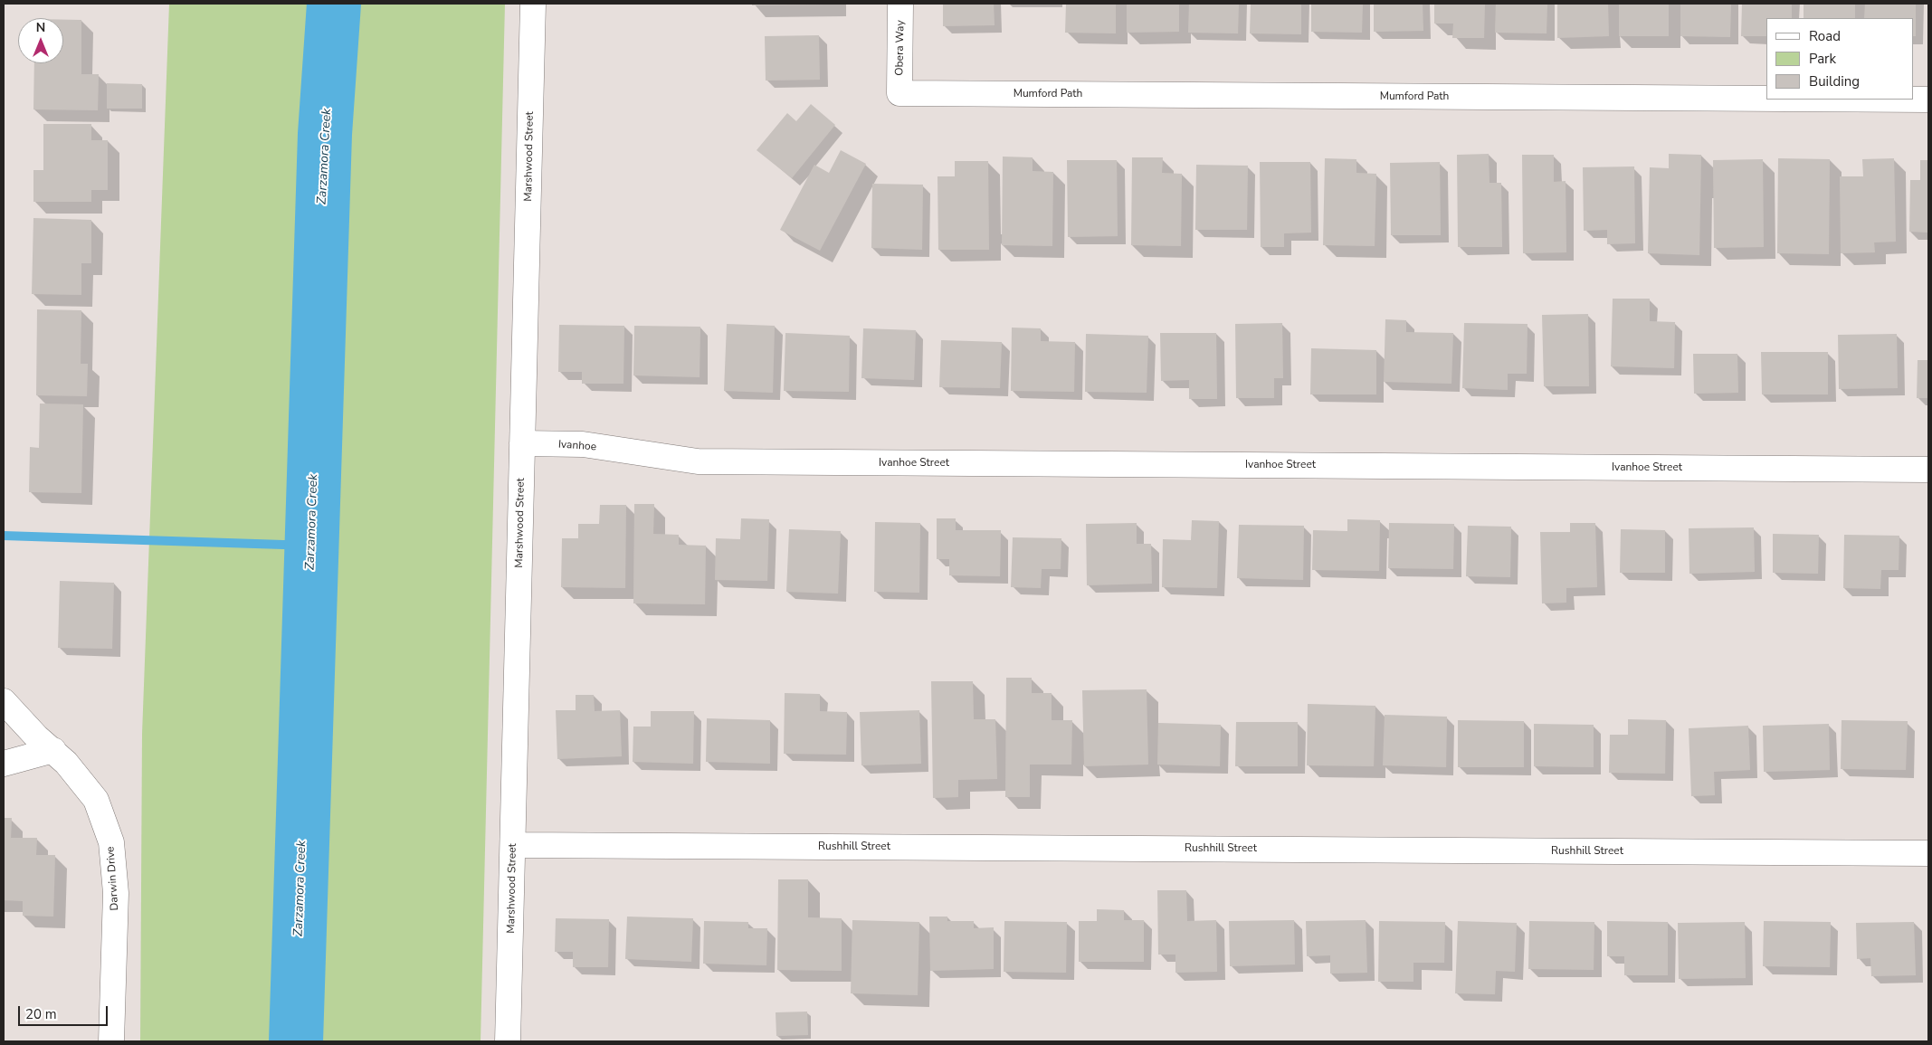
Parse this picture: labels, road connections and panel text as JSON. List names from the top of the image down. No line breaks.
{"streets":{"street":["Obera Way","Mumford Path","Marshwood Street","Ivanhoe","Ivanhoe Street","Rushhill Street","Darwin Drive"]},"crossings":[["Obera Way","Mumford Path"],["Marshwood Street","Ivanhoe"],["Marshwood Street","Rushhill Street"],["Ivanhoe","Ivanhoe Street"]],"water":["Zarzamora Creek"],"legend":["Road","Park","Building"],"scale_bar":"20 m","north":"top"}
